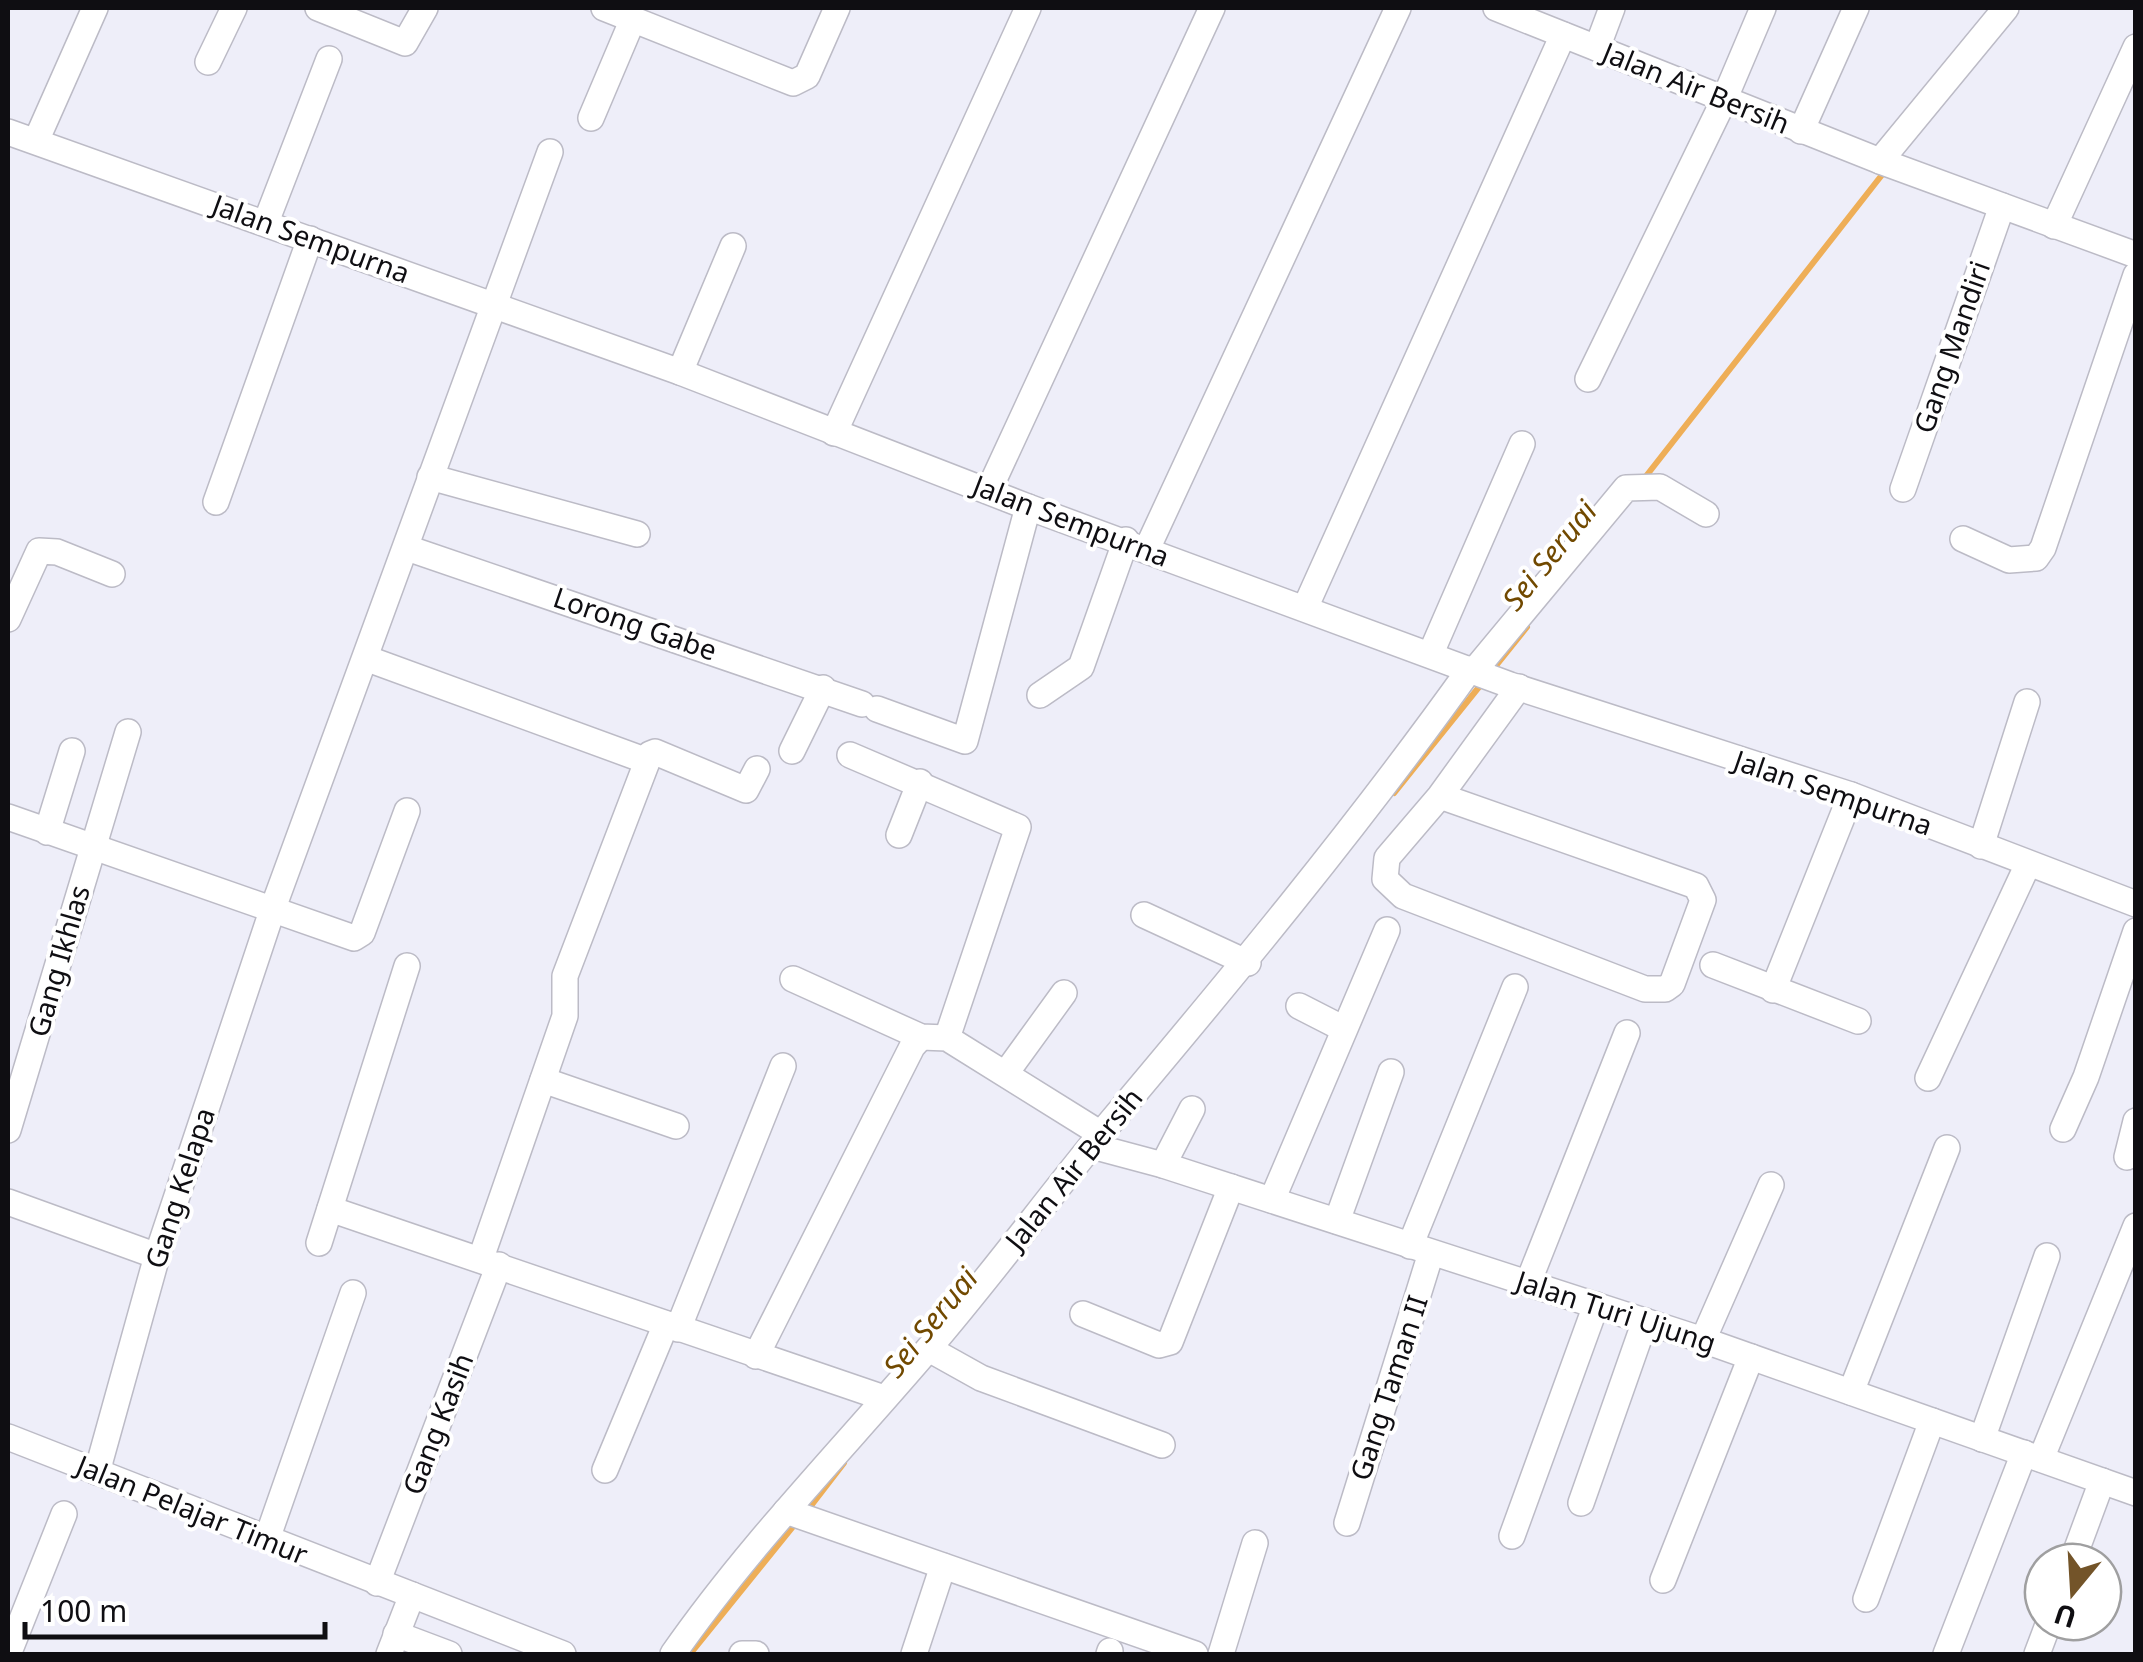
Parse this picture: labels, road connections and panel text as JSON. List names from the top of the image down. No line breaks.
{"streets":{"street":["Jalan Air Bersih","Jalan Sempurna","Gang Mandiri","Lorong Gabe","Gang Ikhlas","Gang Kelapa","Jalan Turi Ujung","Gang Taman II","Gang Kasih","Jalan Pelajar Timur"]},"crossings":[["Jalan Air Bersih","Jalan Sempurna"],["Jalan Air Bersih","Gang Mandiri"],["Jalan Air Bersih","Jalan Turi Ujung"],["Jalan Sempurna","Lorong Gabe"],["Jalan Sempurna","Gang Kelapa"],["Lorong Gabe","Gang Kelapa"],["Gang Kelapa","Jalan Pelajar Timur"],["Jalan Turi Ujung","Gang Taman II"],["Gang Kasih","Jalan Pelajar Timur"]],"water":["Sei Seruai"],"scale_bar":"100 m","north":"bottom"}
